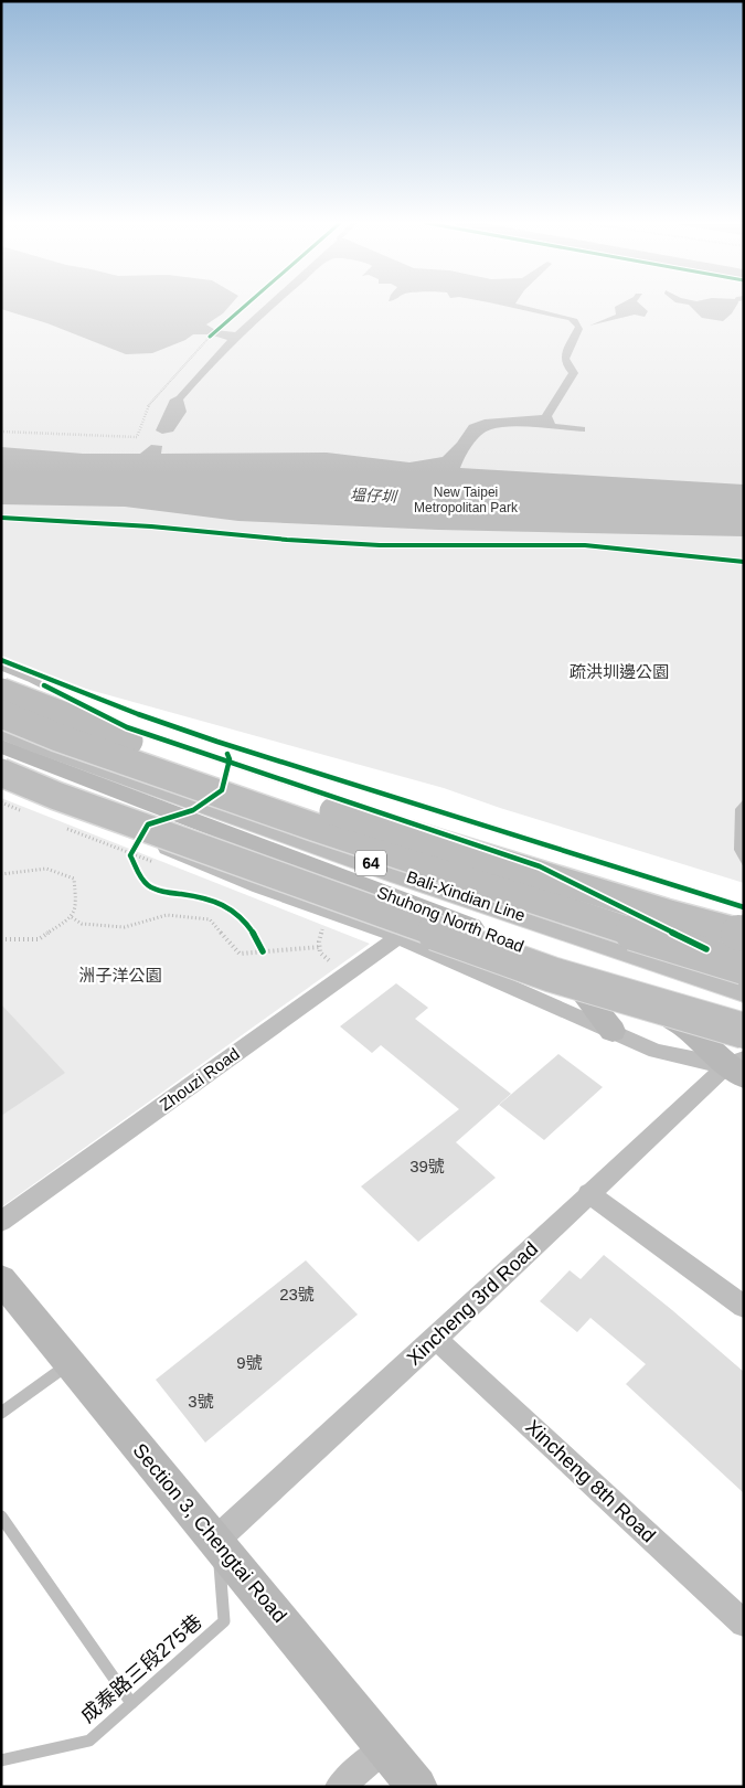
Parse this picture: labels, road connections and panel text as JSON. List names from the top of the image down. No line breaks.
{"streets":{"highway":["64","Bali-Xindian Line"],"street":["Shuhong North Road","Zhouzi Road","Xincheng 3rd Road","Xincheng 8th Road","Section 3, Chengtai Road"],"lane":["成泰路三段275巷"]},"crossings":[["Shuhong North Road","Xincheng 3rd Road"],["Xincheng 3rd Road","Xincheng 8th Road"],["Xincheng 3rd Road","Section 3, Chengtai Road"],["Xincheng 3rd Road","成泰路三段275巷"],["Section 3, Chengtai Road","成泰路三段275巷"]],"water":["塭仔圳"],"parks":["New Taipei Metropolitan Park","疏洪圳邊公園","洲子洋公園"],"house_numbers":["39號","23號","9號","3號"]}
